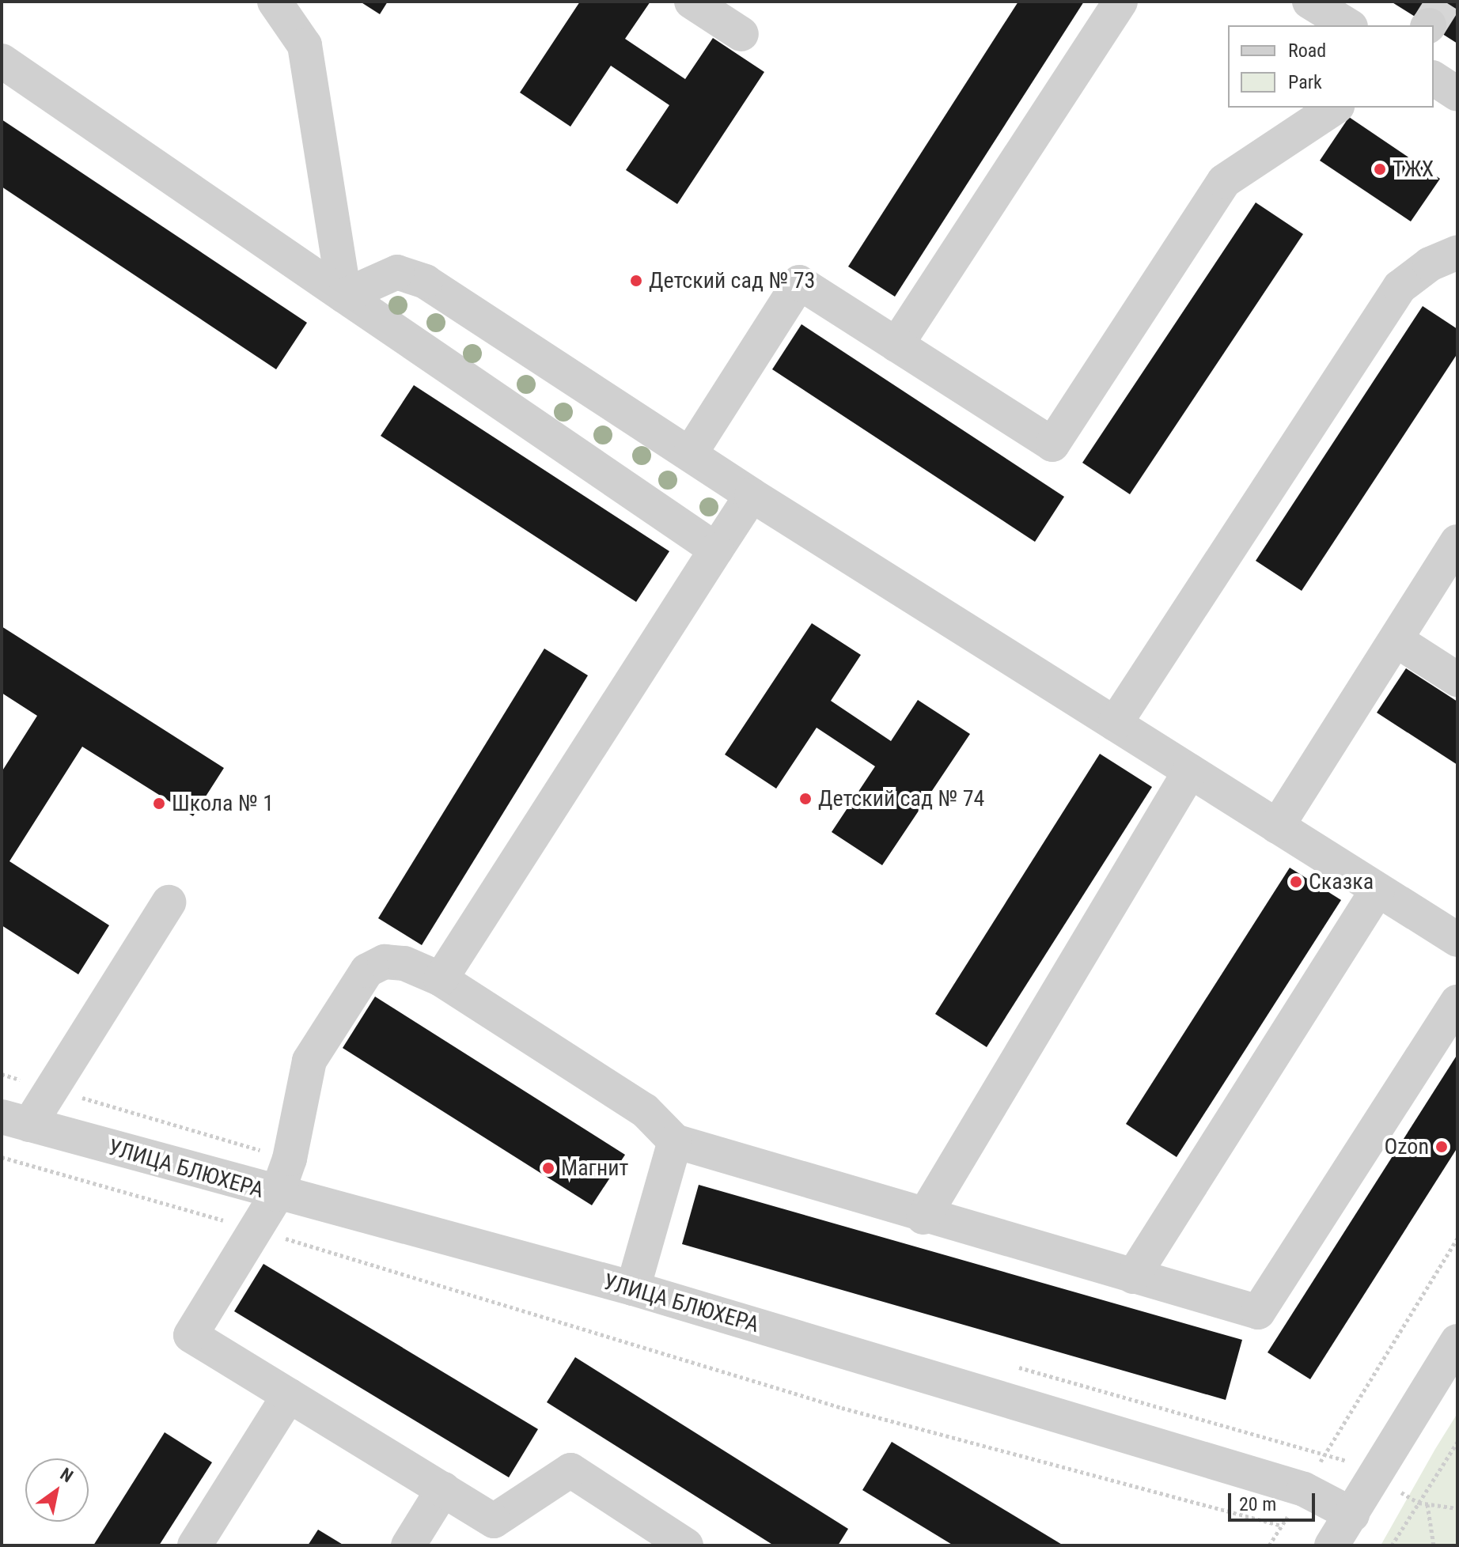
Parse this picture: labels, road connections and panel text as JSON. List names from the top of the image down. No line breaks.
{"streets":{"street":["УЛИЦА БЛЮХЕРА"]},"places":["ТЖХ","Детский сад № 73","Детский сад № 74","Школа № 1","Сказка","Ozon","Магнит"],"legend":["Road","Park"],"scale_bar":"20 m","north":"top right"}
